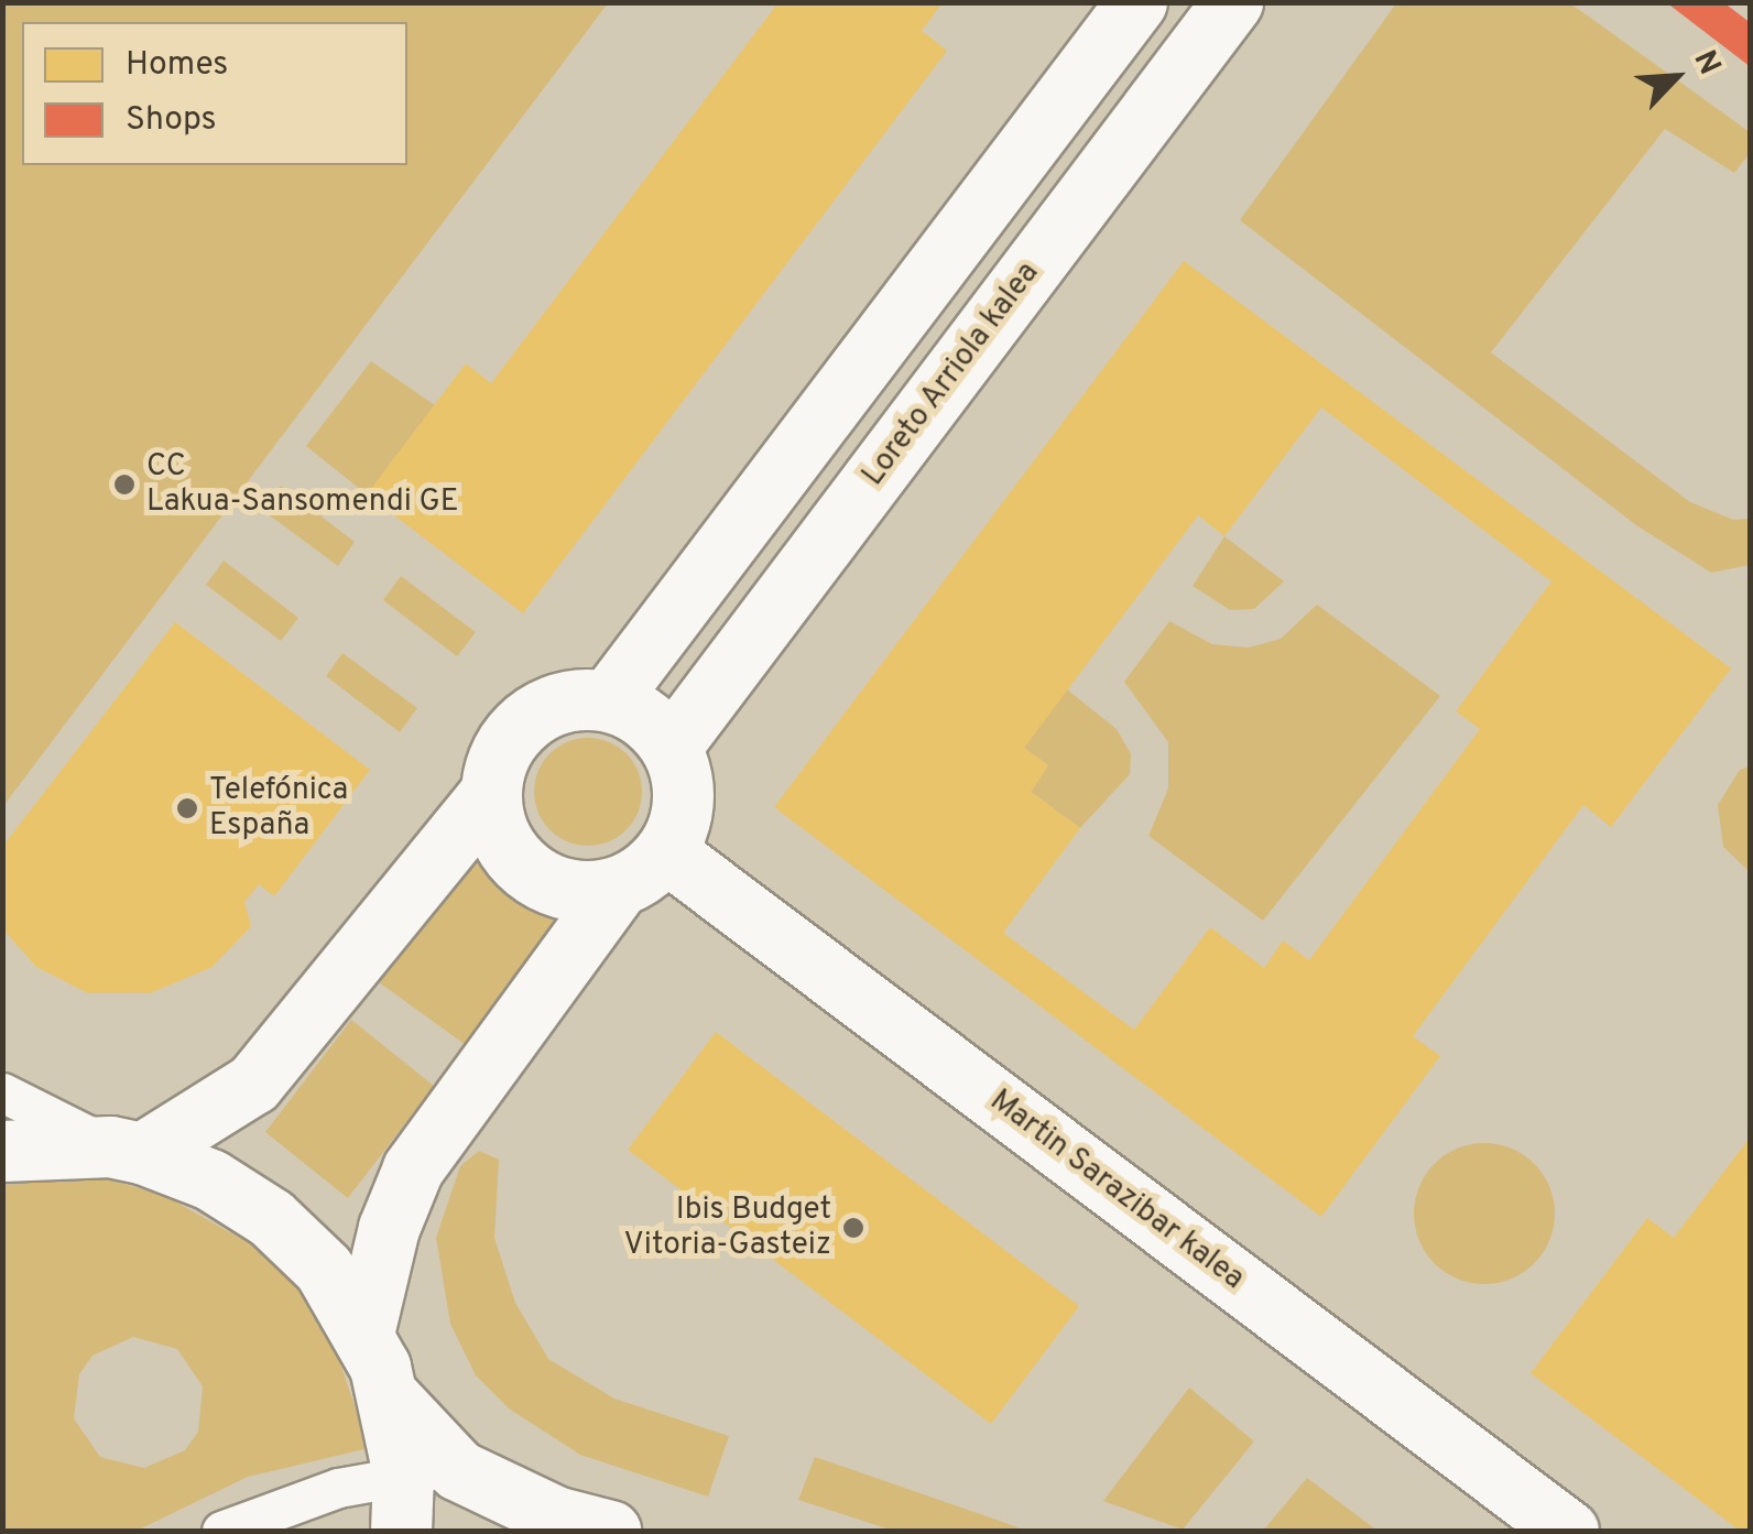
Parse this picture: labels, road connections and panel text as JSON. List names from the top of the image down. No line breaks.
{"streets":{"street":["Loreto Arriola kalea","Martin Sarazibar kalea"]},"crossings":[["Loreto Arriola kalea","Martin Sarazibar kalea"]],"places":["CC Lakua-Sansomendi GE","Telefónica España","Ibis Budget Vitoria-Gasteiz"],"legend":["Homes","Shops"],"north":"top right"}
